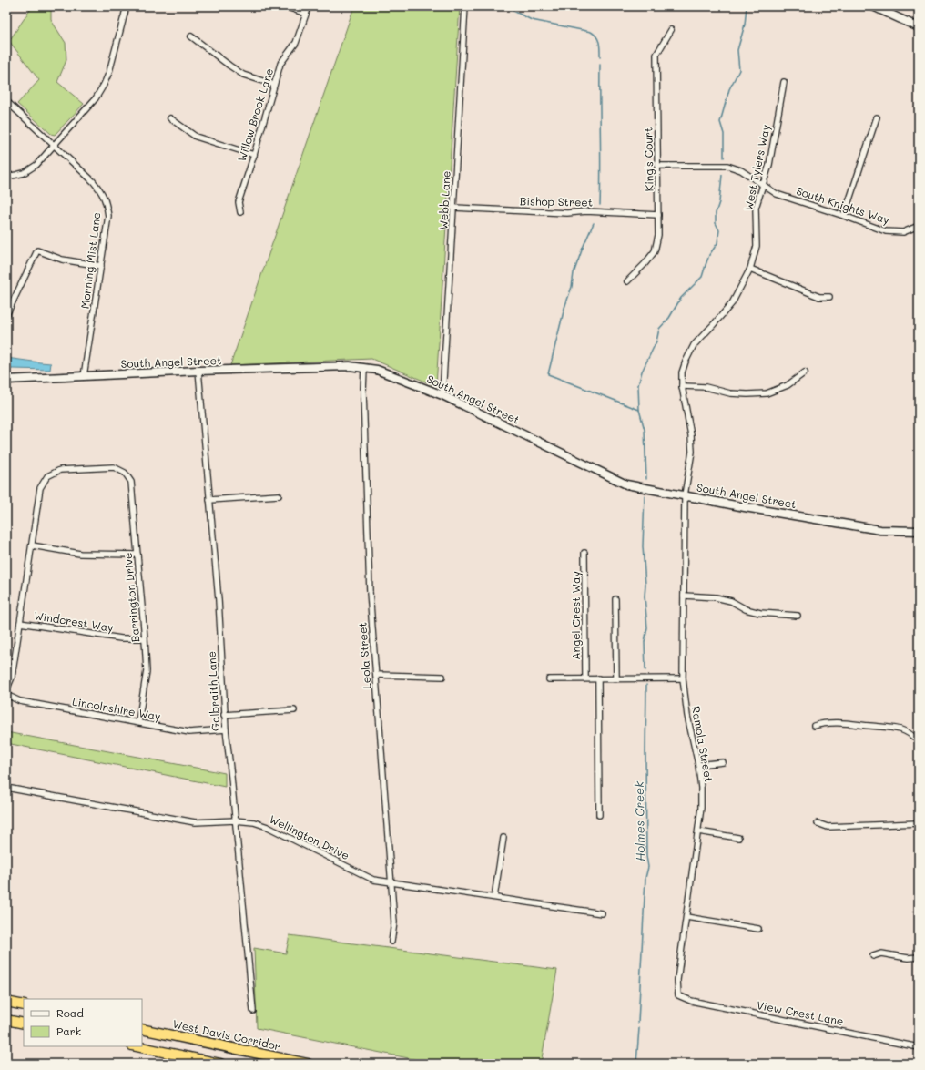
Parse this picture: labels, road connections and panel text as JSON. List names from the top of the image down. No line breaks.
{"streets":{"highway":["West Davis Corridor"],"street":["Willow Brook Lane","King's Court","West Tylers Way","Webb Lane","Bishop Street","South Knights Way","Morning Mist Lane","South Angel Street","Barrington Drive","Angel Crest Way","Windcrest Way","Leola Street","Galbraith Lane","Lincolnshire Way","Ramola Street","Wellington Drive","View Crest Lane"]},"crossings":[["King's Court","Bishop Street"],["King's Court","South Knights Way"],["West Tylers Way","South Knights Way"],["West Tylers Way","South Angel Street"],["West Tylers Way","Ramola Street"],["Webb Lane","Bishop Street"],["Webb Lane","South Angel Street"],["Morning Mist Lane","South Angel Street"],["South Angel Street","Leola Street"],["South Angel Street","Galbraith Lane"],["South Angel Street","Ramola Street"],["Barrington Drive","Windcrest Way"],["Barrington Drive","Lincolnshire Way"],["Leola Street","Wellington Drive"],["Galbraith Lane","Lincolnshire Way"],["Galbraith Lane","Wellington Drive"],["Ramola Street","View Crest Lane"]],"water":["Holmes Creek"],"legend":["Road","Park"]}
